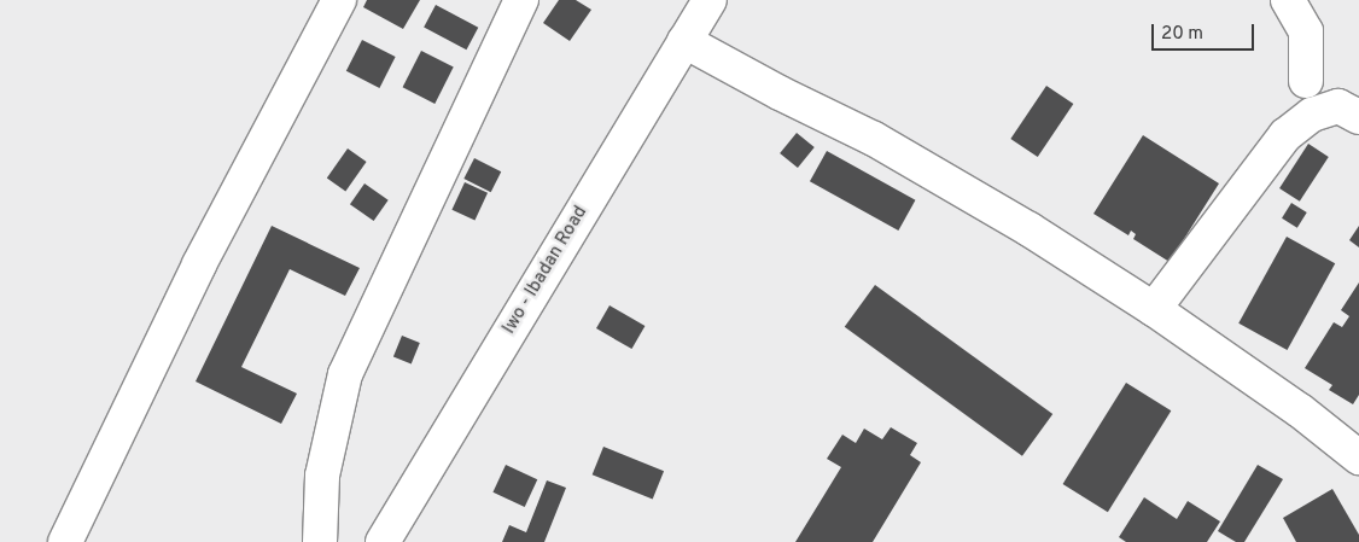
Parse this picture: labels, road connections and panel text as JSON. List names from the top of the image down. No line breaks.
{"streets":{"street":["Iwo - Ibadan Road"]},"scale_bar":"20 m"}
